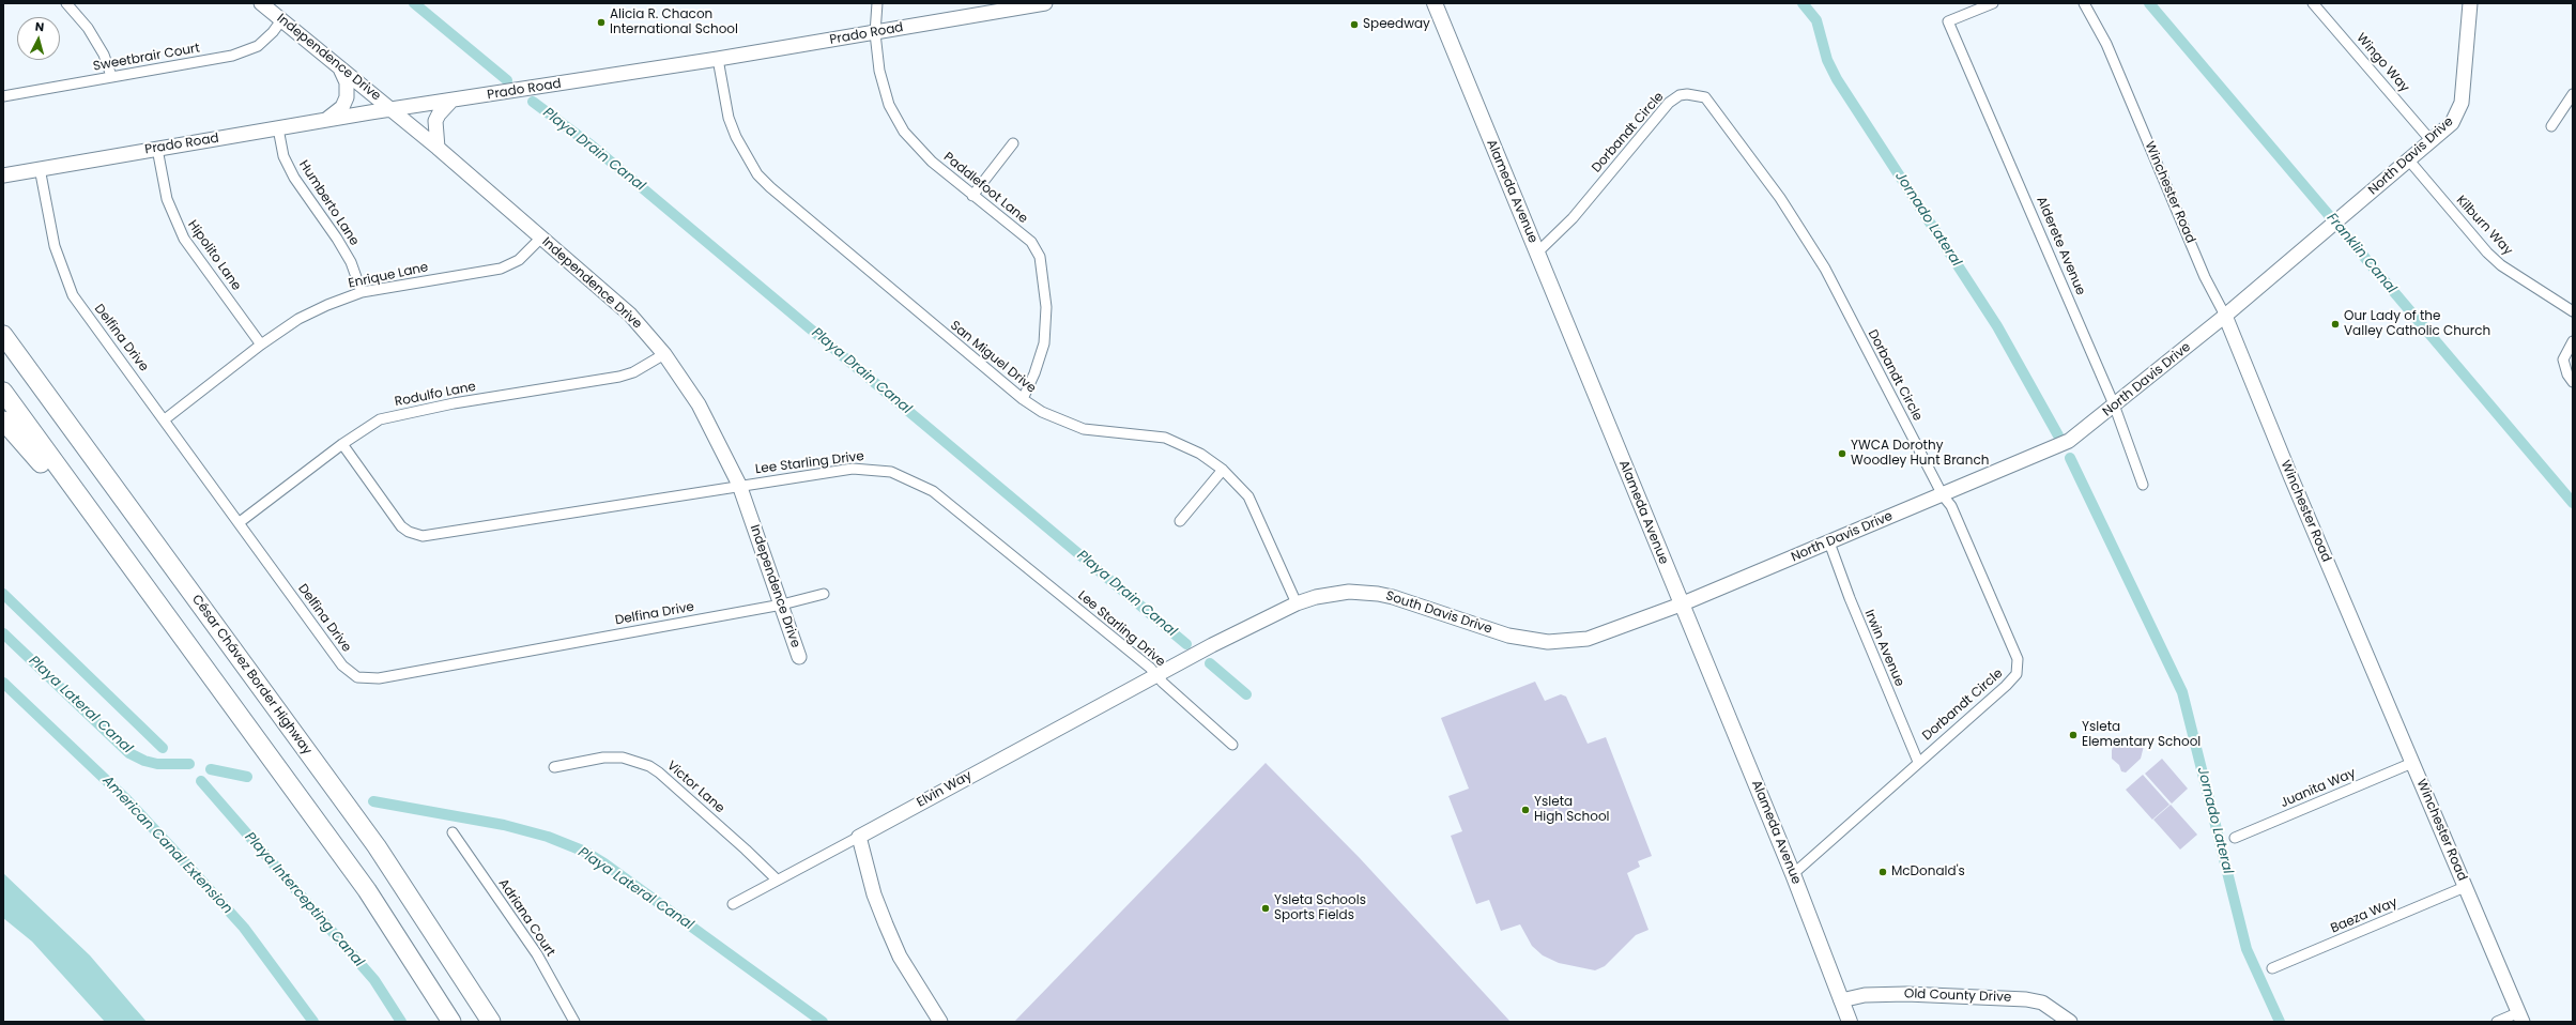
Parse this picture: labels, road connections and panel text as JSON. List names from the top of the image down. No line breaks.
{"streets":{"highway":["César Chávez Border Highway"],"main road":["Alameda Avenue"],"street":["Prado Road","Sweetbrair Court","Independence Drive","Wingo Way","Dorbandt Circle","North Davis Drive","Paddlefoot Lane","Winchester Road","Humberto Lane","Kilburn Way","Alderete Avenue","Hipolito Lane","Enrique Lane","Delfina Drive","San Miguel Drive","Rodulfo Lane","Lee Starling Drive","South Davis Drive","Irwin Avenue","Victor Lane","Juanita Way","Elvin Way","Baeza Way","Adriana Court","Old County Drive"]},"crossings":[["Prado Road","Independence Drive"],["Prado Road","Paddlefoot Lane"],["Prado Road","Humberto Lane"],["Prado Road","Hipolito Lane"],["Prado Road","Delfina Drive"],["Prado Road","San Miguel Drive"],["Sweetbrair Court","Independence Drive"],["Independence Drive","Enrique Lane"],["Independence Drive","Delfina Drive"],["Independence Drive","Rodulfo Lane"],["Independence Drive","Lee Starling Drive"],["Wingo Way","North Davis Drive"],["Dorbandt Circle","North Davis Drive"],["Dorbandt Circle","Alameda Avenue"],["Dorbandt Circle","Irwin Avenue"],["North Davis Drive","Alameda Avenue"],["North Davis Drive","Winchester Road"],["North Davis Drive","Kilburn Way"],["North Davis Drive","Alderete Avenue"],["North Davis Drive","South Davis Drive"],["North Davis Drive","Irwin Avenue"],["Paddlefoot Lane","San Miguel Drive"],["Alameda Avenue","South Davis Drive"],["Alameda Avenue","Old County Drive"],["Winchester Road","Juanita Way"],["Winchester Road","Baeza Way"],["Humberto Lane","Enrique Lane"],["Hipolito Lane","Enrique Lane"],["Enrique Lane","Delfina Drive"],["Delfina Drive","Rodulfo Lane"],["San Miguel Drive","South Davis Drive"],["Rodulfo Lane","Lee Starling Drive"],["Lee Starling Drive","South Davis Drive"],["Lee Starling Drive","Elvin Way"],["South Davis Drive","Elvin Way"],["Victor Lane","Elvin Way"]],"water":["Playa Drain Canal","Jornado Lateral","Franklin Canal","Playa Lateral Canal","American Canal Extension","Playa Intercepting Canal"],"places":["Alicia R. Chacon International School","Speedway","Our Lady of the Valley Catholic Church","YWCA Dorothy Woodley Hunt Branch","Ysleta Elementary School","Ysleta High School","McDonald's","Ysleta Schools Sports Fields"],"north":"top"}
